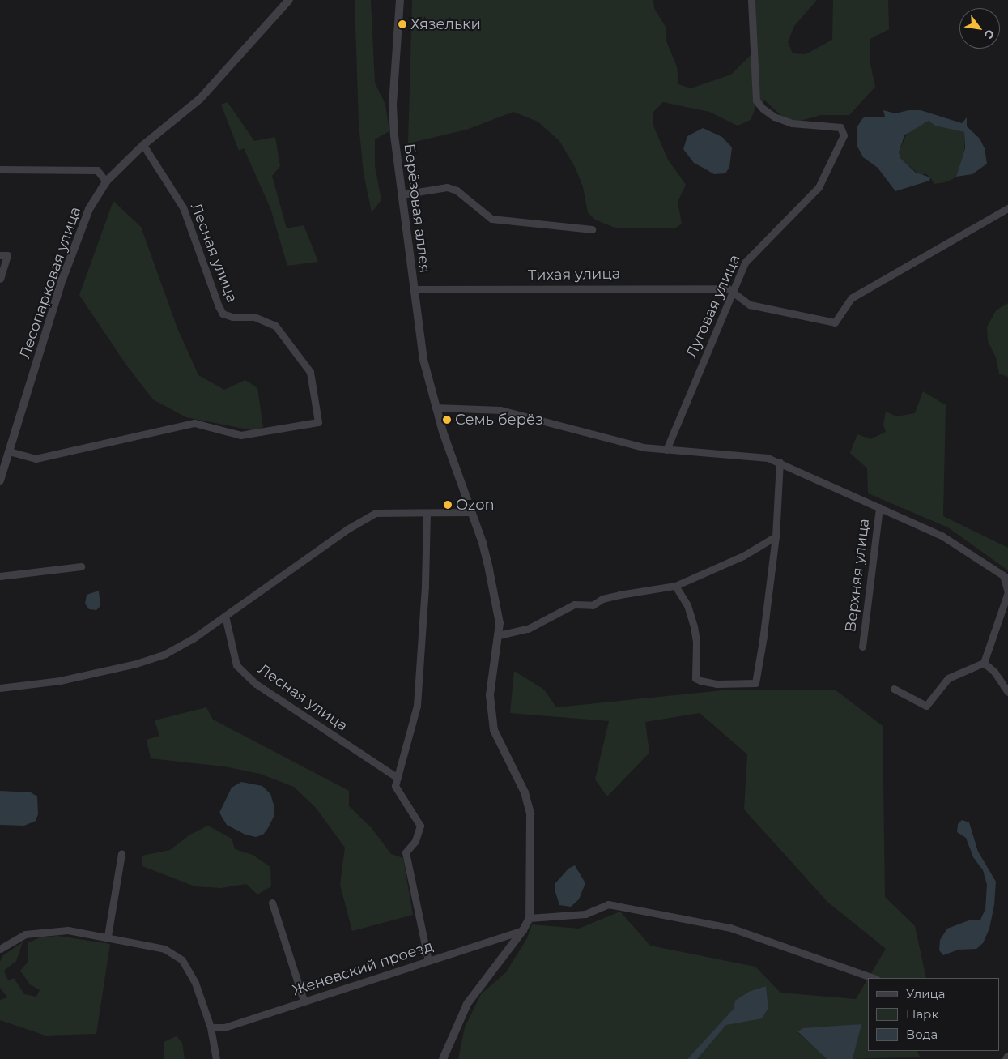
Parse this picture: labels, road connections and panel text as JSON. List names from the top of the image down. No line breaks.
{"streets":{"street":["Берёзовая аллея","Лесная улица","Тихая улица","Лесопарковая улица","Луговая улица","Верхняя улица","Женевский проезд"]},"crossings":[["Берёзовая аллея","Тихая улица"],["Лесная улица","Лесопарковая улица"],["Тихая улица","Луговая улица"]],"places":["Хязельки","Семь берёз","Ozon"],"legend":["Улица","Парк","Вода"],"north":"bottom right"}
